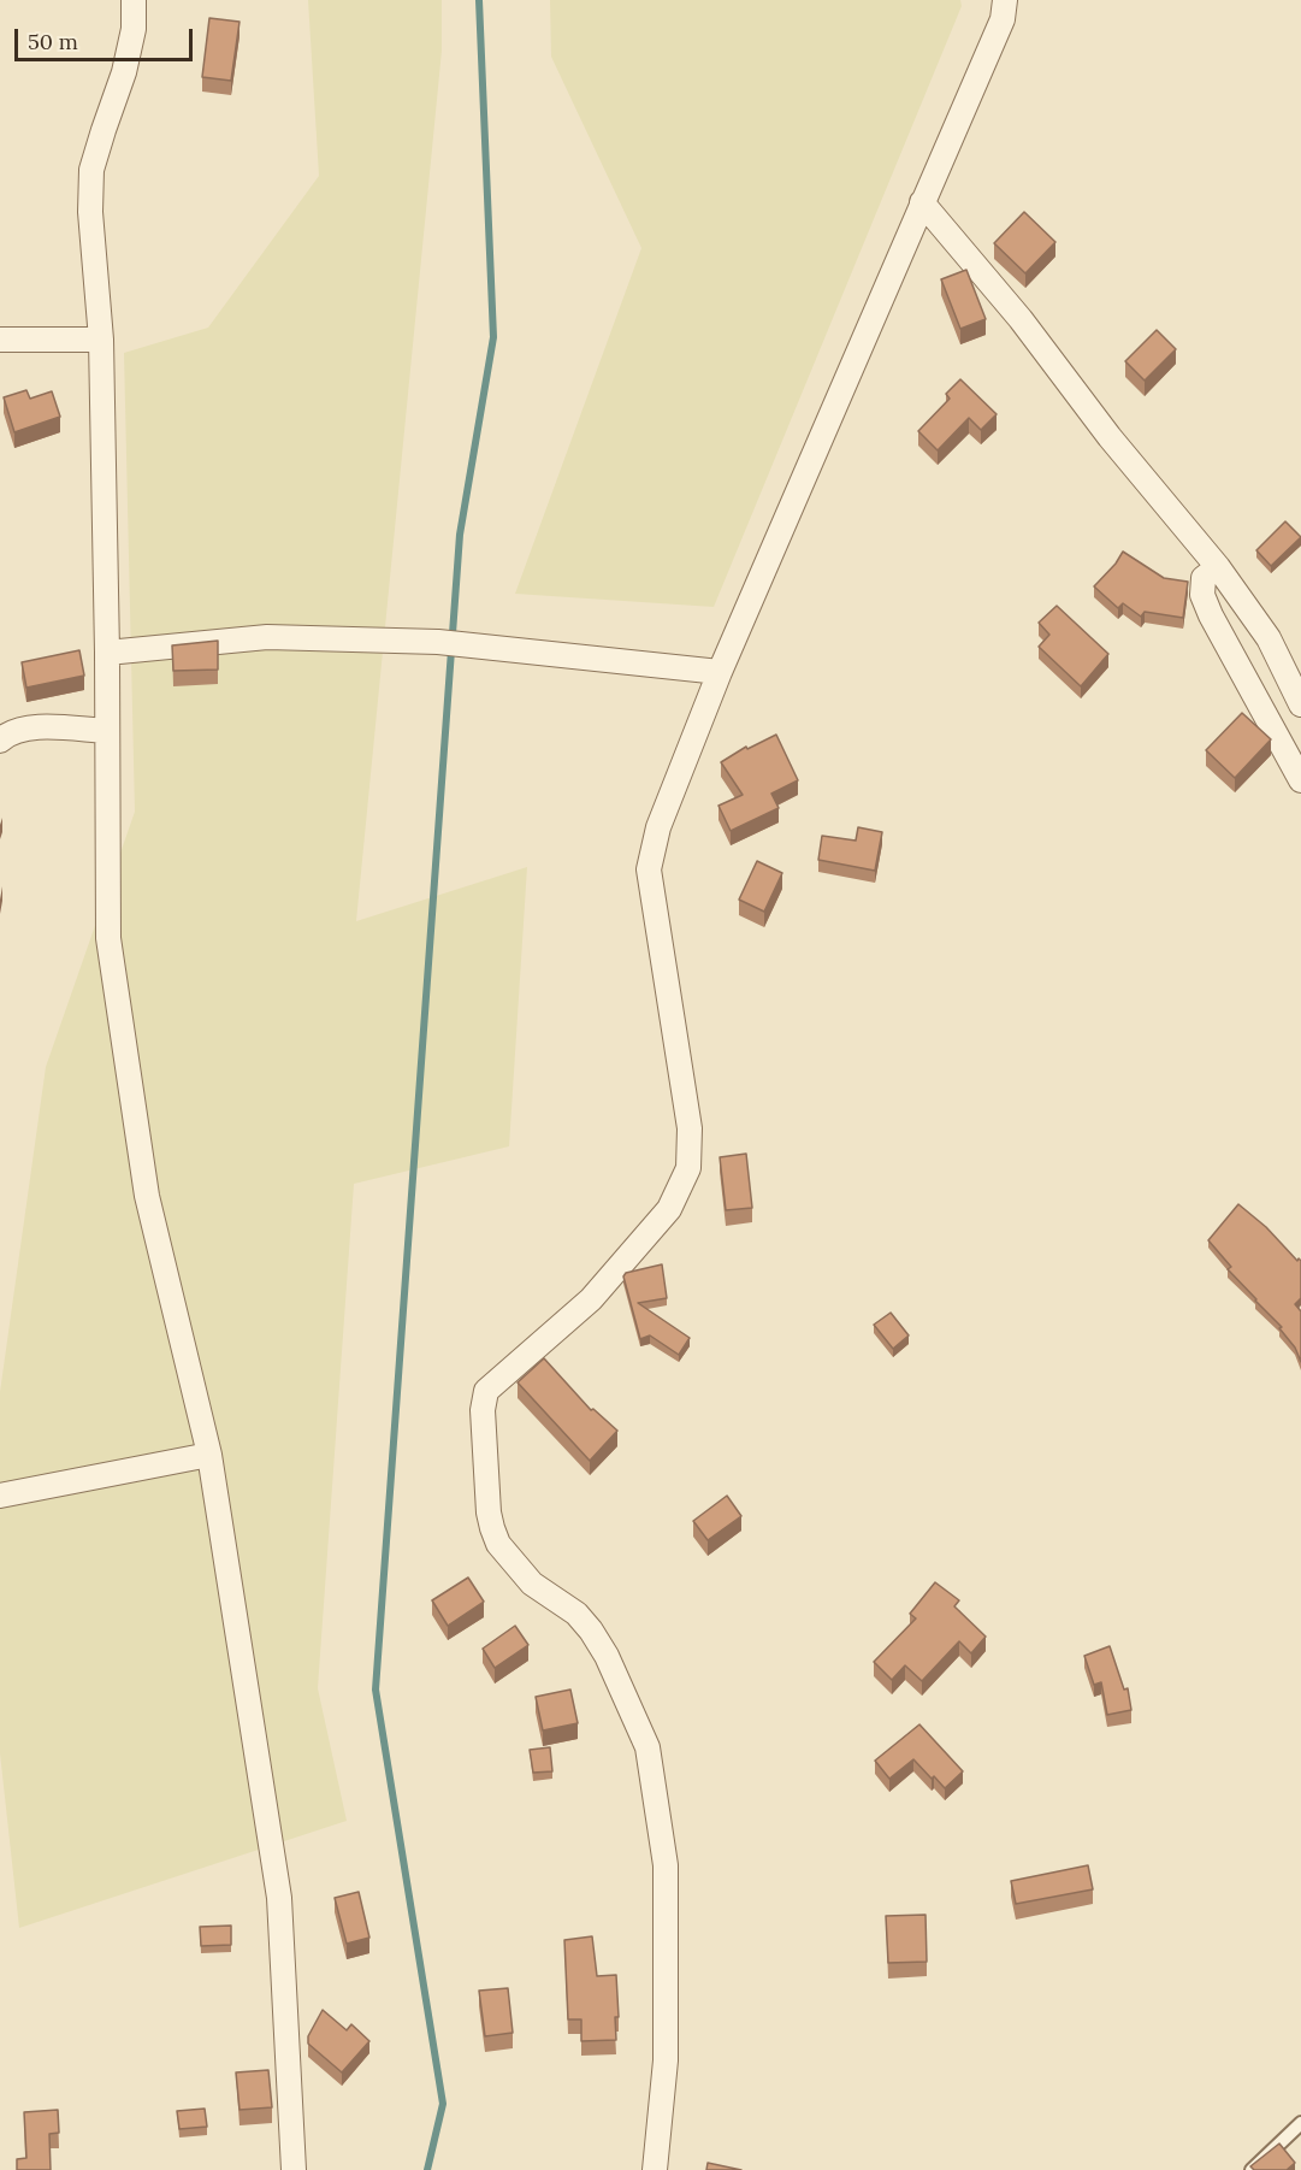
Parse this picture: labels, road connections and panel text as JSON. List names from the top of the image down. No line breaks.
{"scale_bar":"50 m"}
